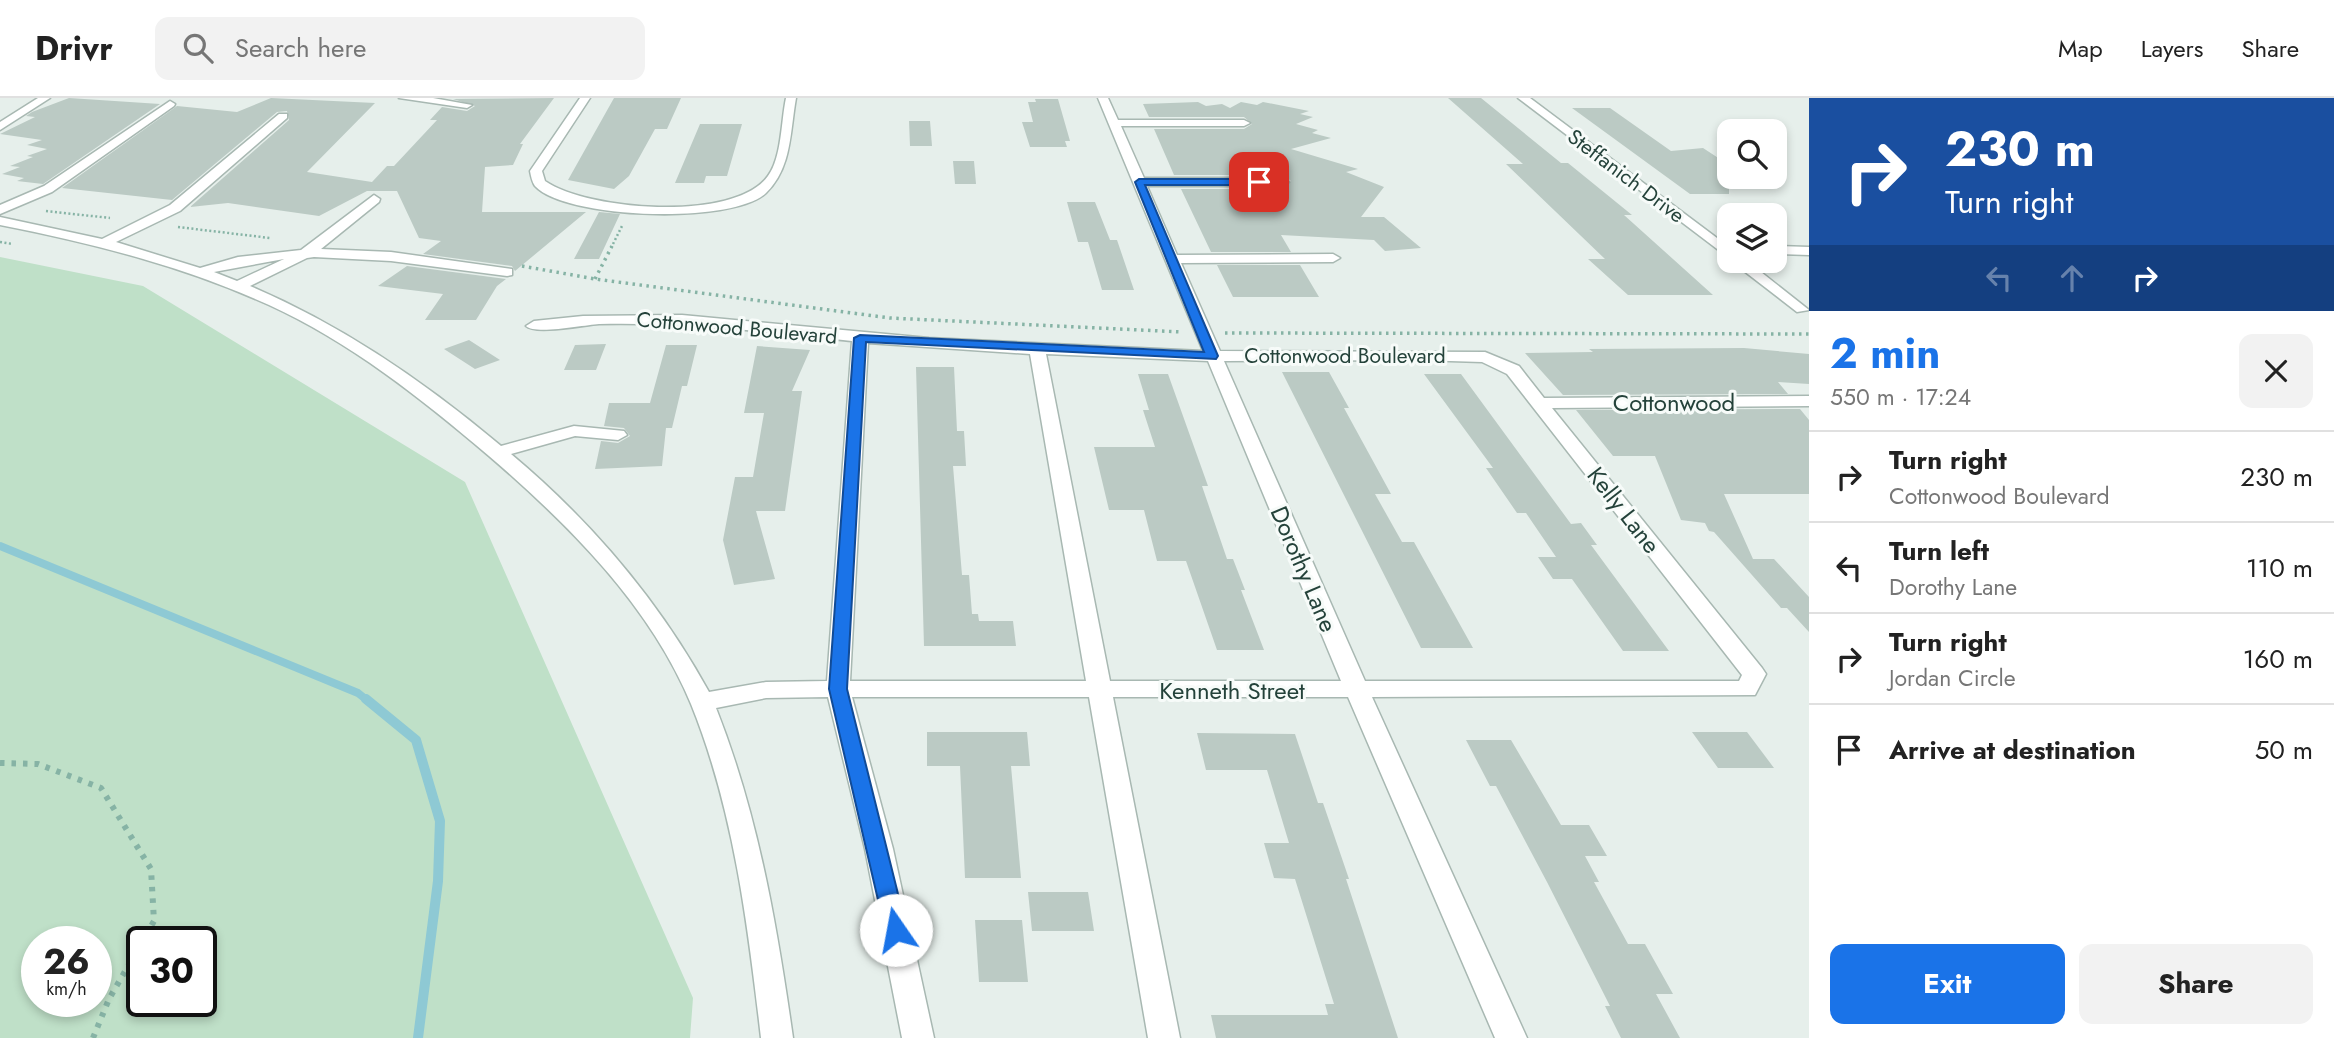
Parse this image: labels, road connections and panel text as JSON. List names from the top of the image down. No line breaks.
{"streets":{"street":["Steffanich Drive","Cottonwood Boulevard","Cottonwood","Kelly Lane","Dorothy Lane","Kenneth Street"]},"crossings":[["Cottonwood Boulevard","Kelly Lane"],["Cottonwood Boulevard","Dorothy Lane"],["Cottonwood","Kelly Lane"],["Kelly Lane","Kenneth Street"],["Dorothy Lane","Kenneth Street"]],"page":{"header":"Drivr","search":"Search here","nav":["Map","Layers","Share"],"turn":["230 m","Turn right"],"heading":["2 min","550 m · 17:24"],"list":[{"name":"Turn right","note":"Cottonwood Boulevard","value":"230 m"},{"name":"Turn left","note":"Dorothy Lane","value":"110 m"},{"name":"Turn right","note":"Jordan Circle","value":"160 m"},{"name":"Arrive at destination","value":"50 m"}],"speed":"26 km/h","limit":"30","buttons":["Exit","Share"]}}
